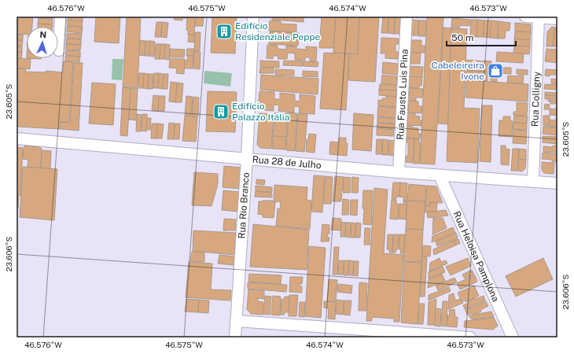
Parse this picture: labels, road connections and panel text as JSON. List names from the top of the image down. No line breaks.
{"streets":{"street":["Rua Fausto Luis Pina","Rua Colligny","Rua 28 de Julho","Rua Rio Branco","Rua Heloisa Pamplona"]},"crossings":[["Rua Fausto Luis Pina","Rua 28 de Julho"],["Rua Colligny","Rua 28 de Julho"],["Rua 28 de Julho","Rua Rio Branco"],["Rua 28 de Julho","Rua Heloisa Pamplona"]],"places":{"building":["Edifício Residenziale Peppe","Edifício Palazzo Itália"],"shop":["Cabeleireira Ivone"]},"scale_bar":"50 m","north":"top","coordinates":["46.576°W","46.575°W","46.574°W","46.573°W","23.605°S","23.606°S"]}
